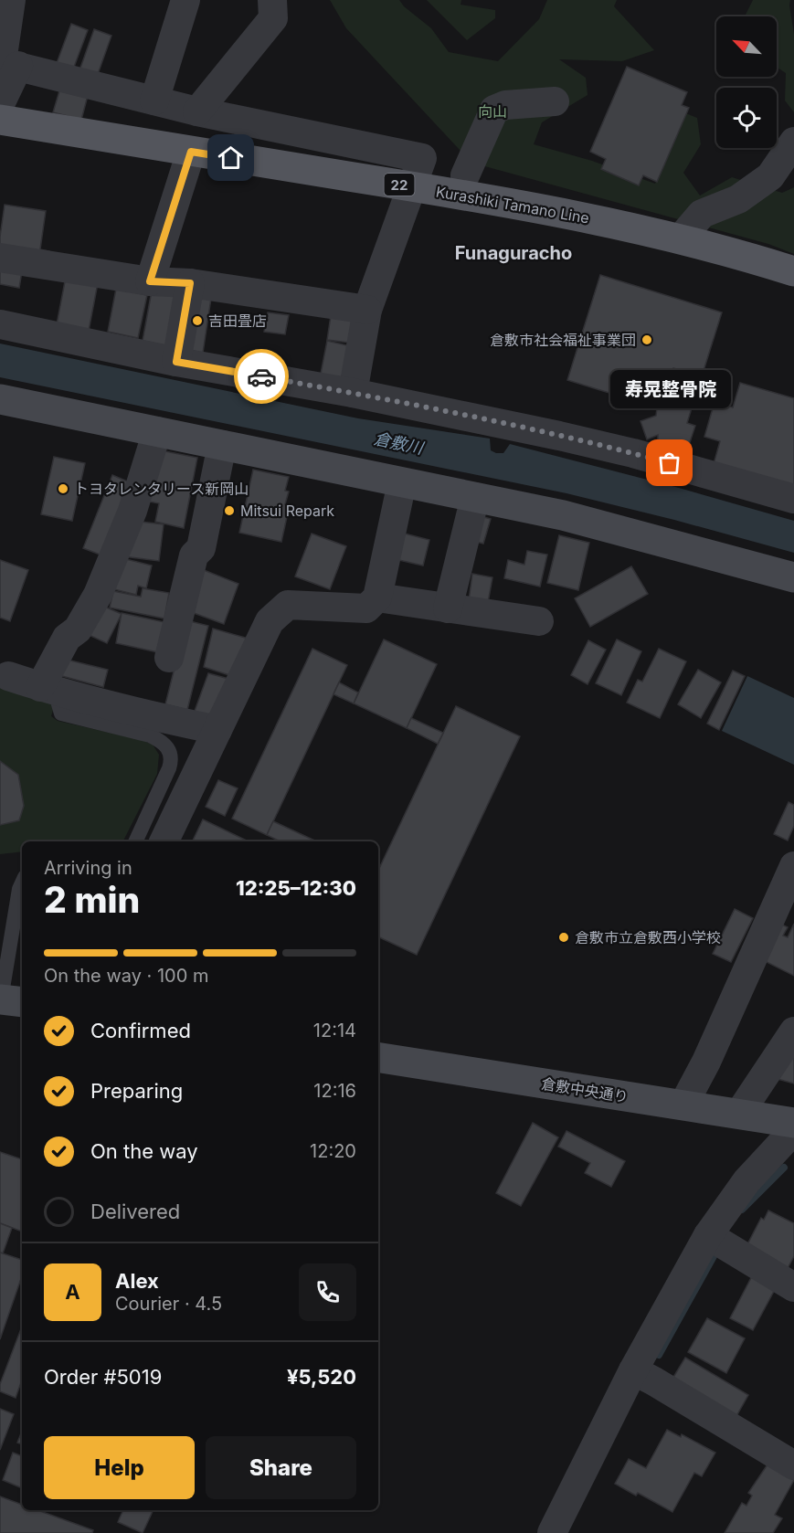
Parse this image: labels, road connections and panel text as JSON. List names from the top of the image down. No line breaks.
{"streets":{"main road":["22","Kurashiki Tamano Line"],"street":["倉敷中央通り"]},"districts":["Funaguracho"],"water":["倉敷川"],"parks":["向山"],"places":["吉田畳店","倉敷市社会福祉事業団","寿晃整骨院","トヨタレンタリース新岡山","Mitsui Repark","倉敷市立倉敷西小学校"],"north":"top left","page":{"bubble":"寿晃整骨院","heading":["2 min","Arriving in","12:25–12:30"],"panel":["Alex","Courier · 4.5","Order #5019","¥5,520"],"bar":"On the way · 100 m","list":[["Confirmed","12:14"],["Preparing","12:16"],["On the way","12:20"],"Delivered"],"round":"A","buttons":["Help","Share"]}}
